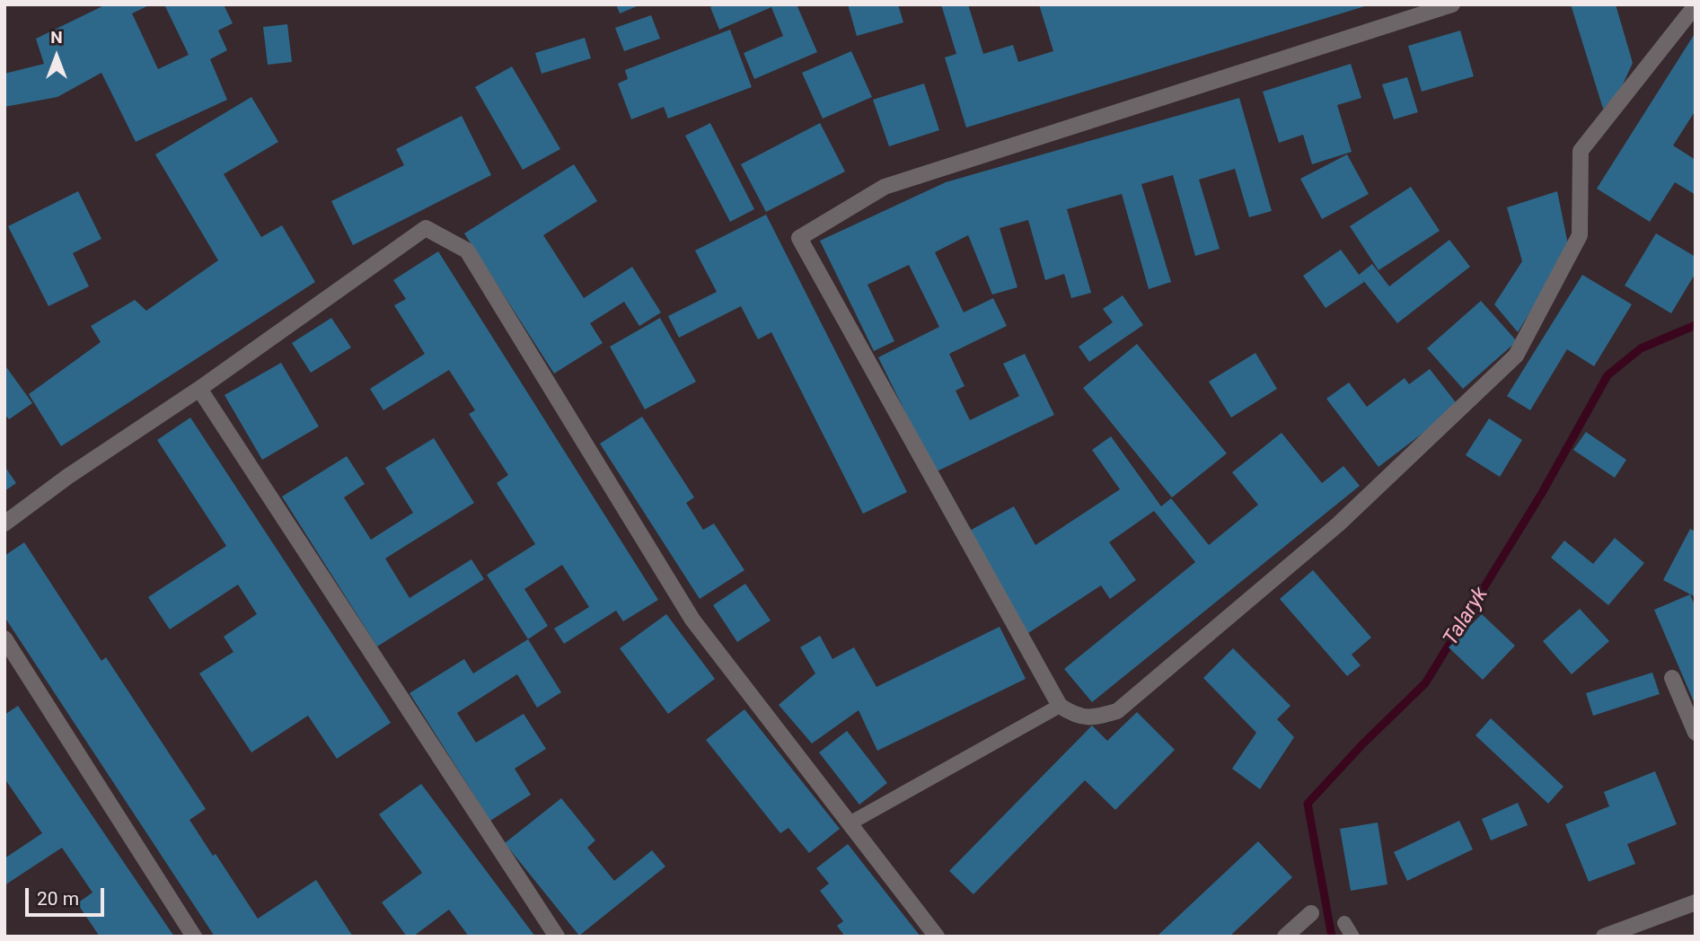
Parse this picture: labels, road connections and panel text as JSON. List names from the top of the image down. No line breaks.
{"water":["Talaryk"],"scale_bar":"20 m","north":"top"}
